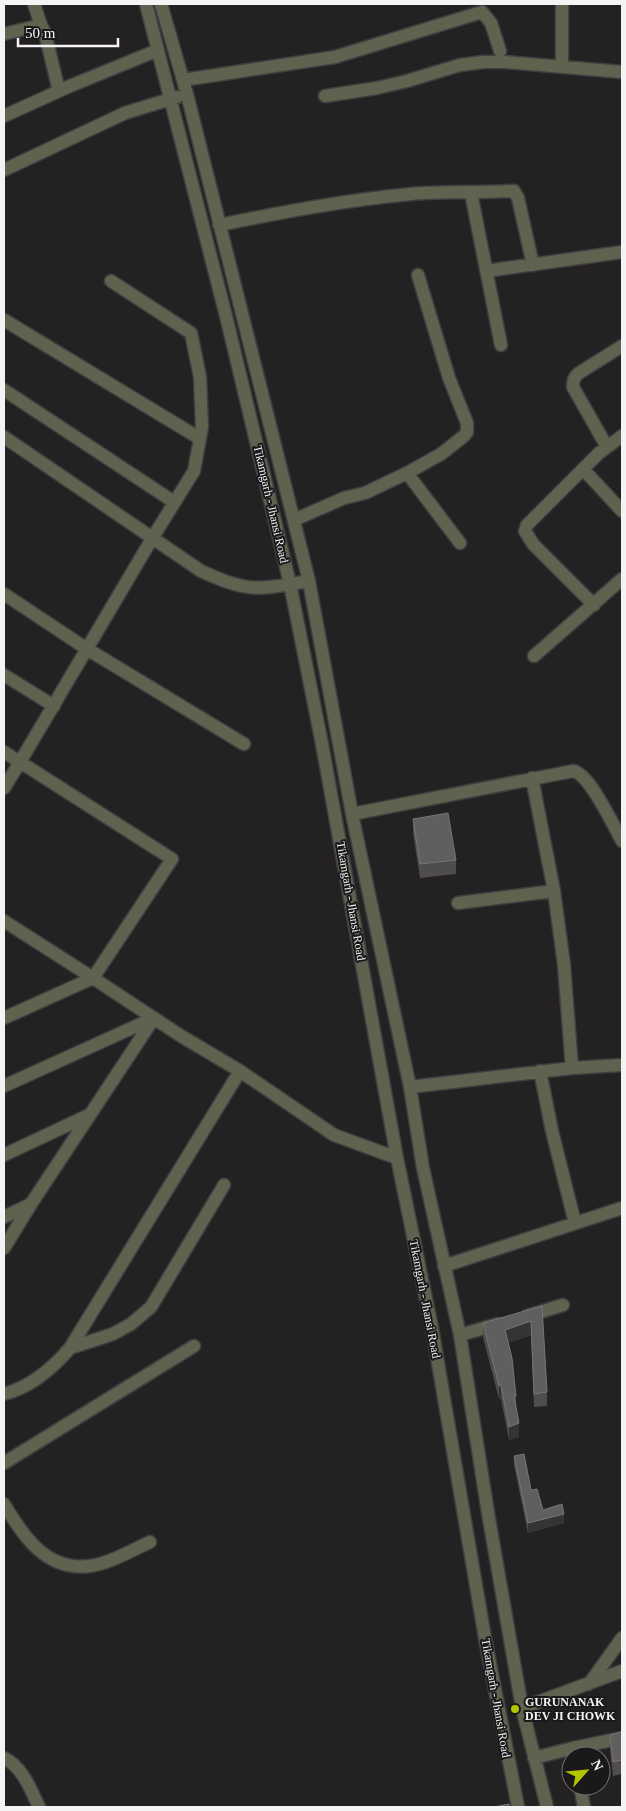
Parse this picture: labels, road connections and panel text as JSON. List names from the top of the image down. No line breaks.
{"streets":{"street":["Tikamgarh - Jhansi Road"]},"places":["GURUNANAK DEV JI CHOWK"],"scale_bar":"50 m","north":"top right"}
